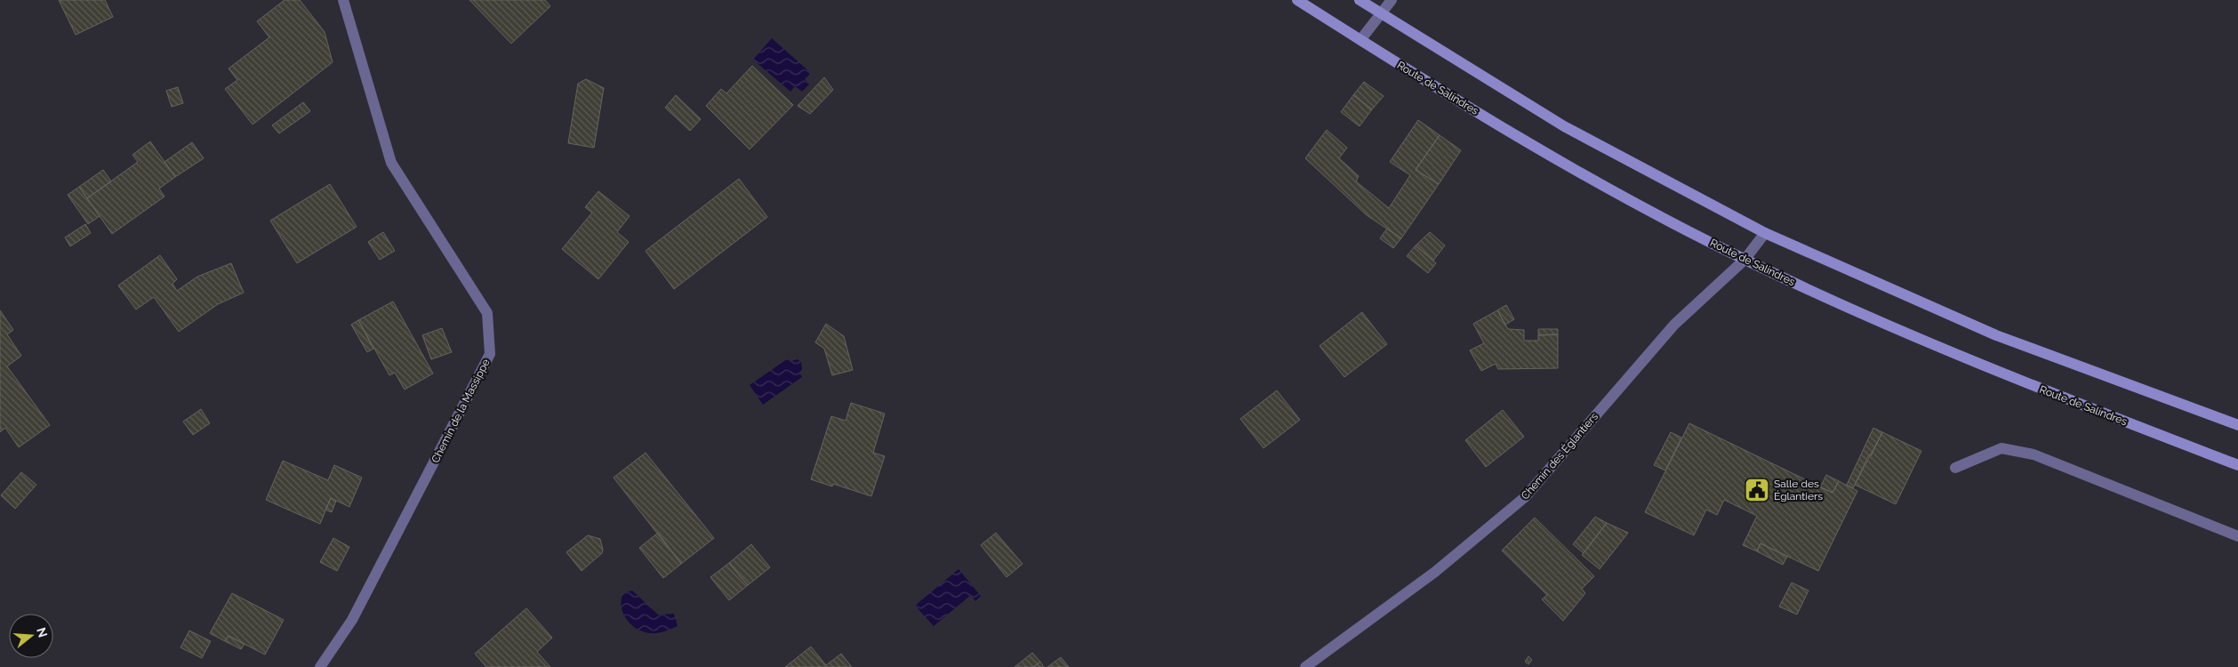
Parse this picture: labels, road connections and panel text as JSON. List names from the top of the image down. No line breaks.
{"streets":{"main road":["Route de Salindres"],"street":["Chemin de la Massippe","Chemin des Églantiers"]},"crossings":[["Route de Salindres","Chemin des Églantiers"]],"places":{"public building":["Salle des Églantiers"]},"north":"right"}
